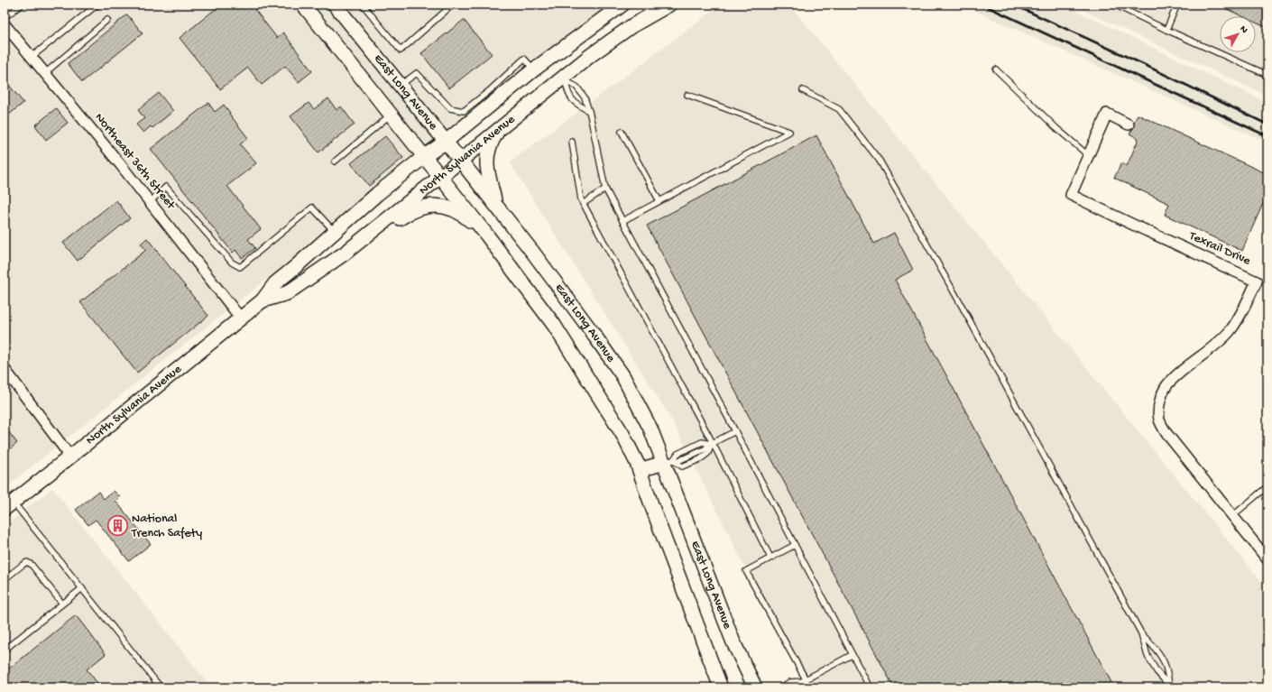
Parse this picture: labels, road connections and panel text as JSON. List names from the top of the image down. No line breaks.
{"streets":{"main road":["East Long Avenue","North Sylvania Avenue"],"street":["Northeast 36th Street","Texrail Drive"]},"crossings":[["East Long Avenue","North Sylvania Avenue"],["North Sylvania Avenue","Northeast 36th Street"]],"places":{"building":["National Trench Safety"]},"north":"top right"}
